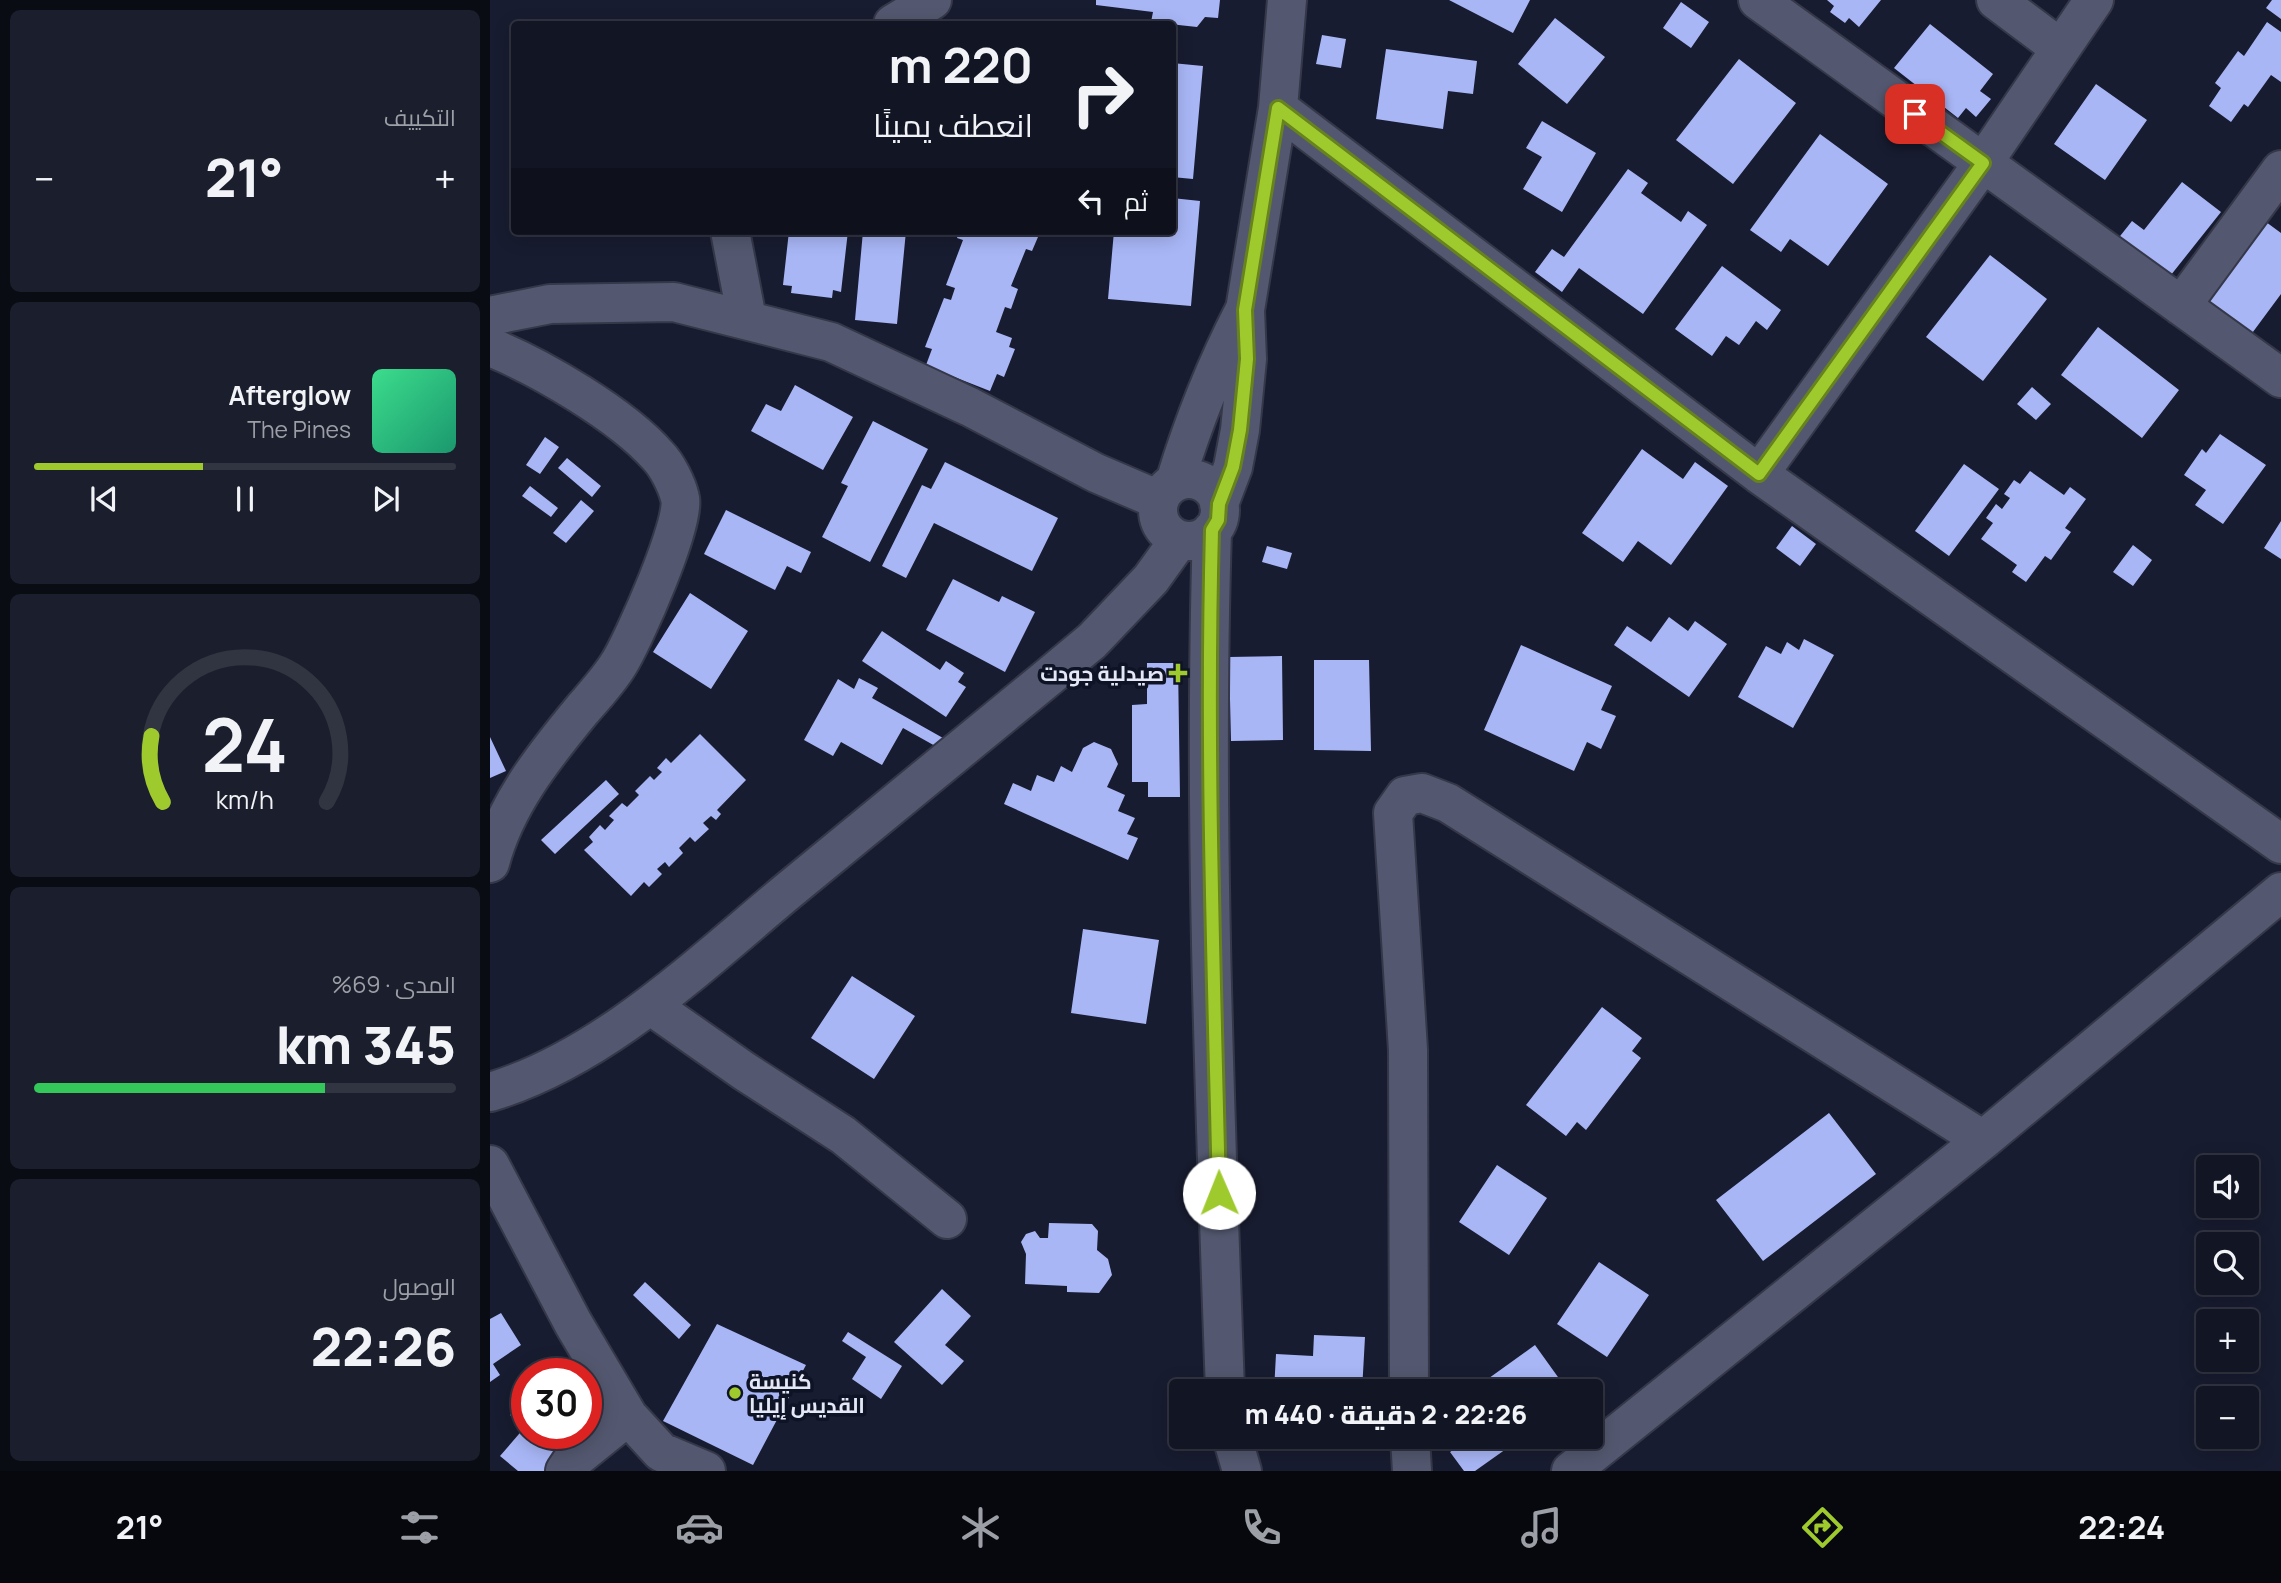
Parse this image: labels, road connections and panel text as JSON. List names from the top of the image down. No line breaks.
{"places":{"health":["صيدلية جودت"],"other":["كنيسة القديس إيليا"]},"page":{"tile":["التكييف",["المدى · 69%","345 km"],["الوصول","22:26"]],"turn":["220 m","انعطف يمينًا"],"heat":["−","21°","+"],"then":"ثم","song":["Afterglow","The Pines"],"map_buttons":["+","−"],"limit":"30","trip":"22:26 · 2 دقيقة · 440 m","tabs":["22:24","21°"],"gauge":["24","km/h"]}}
